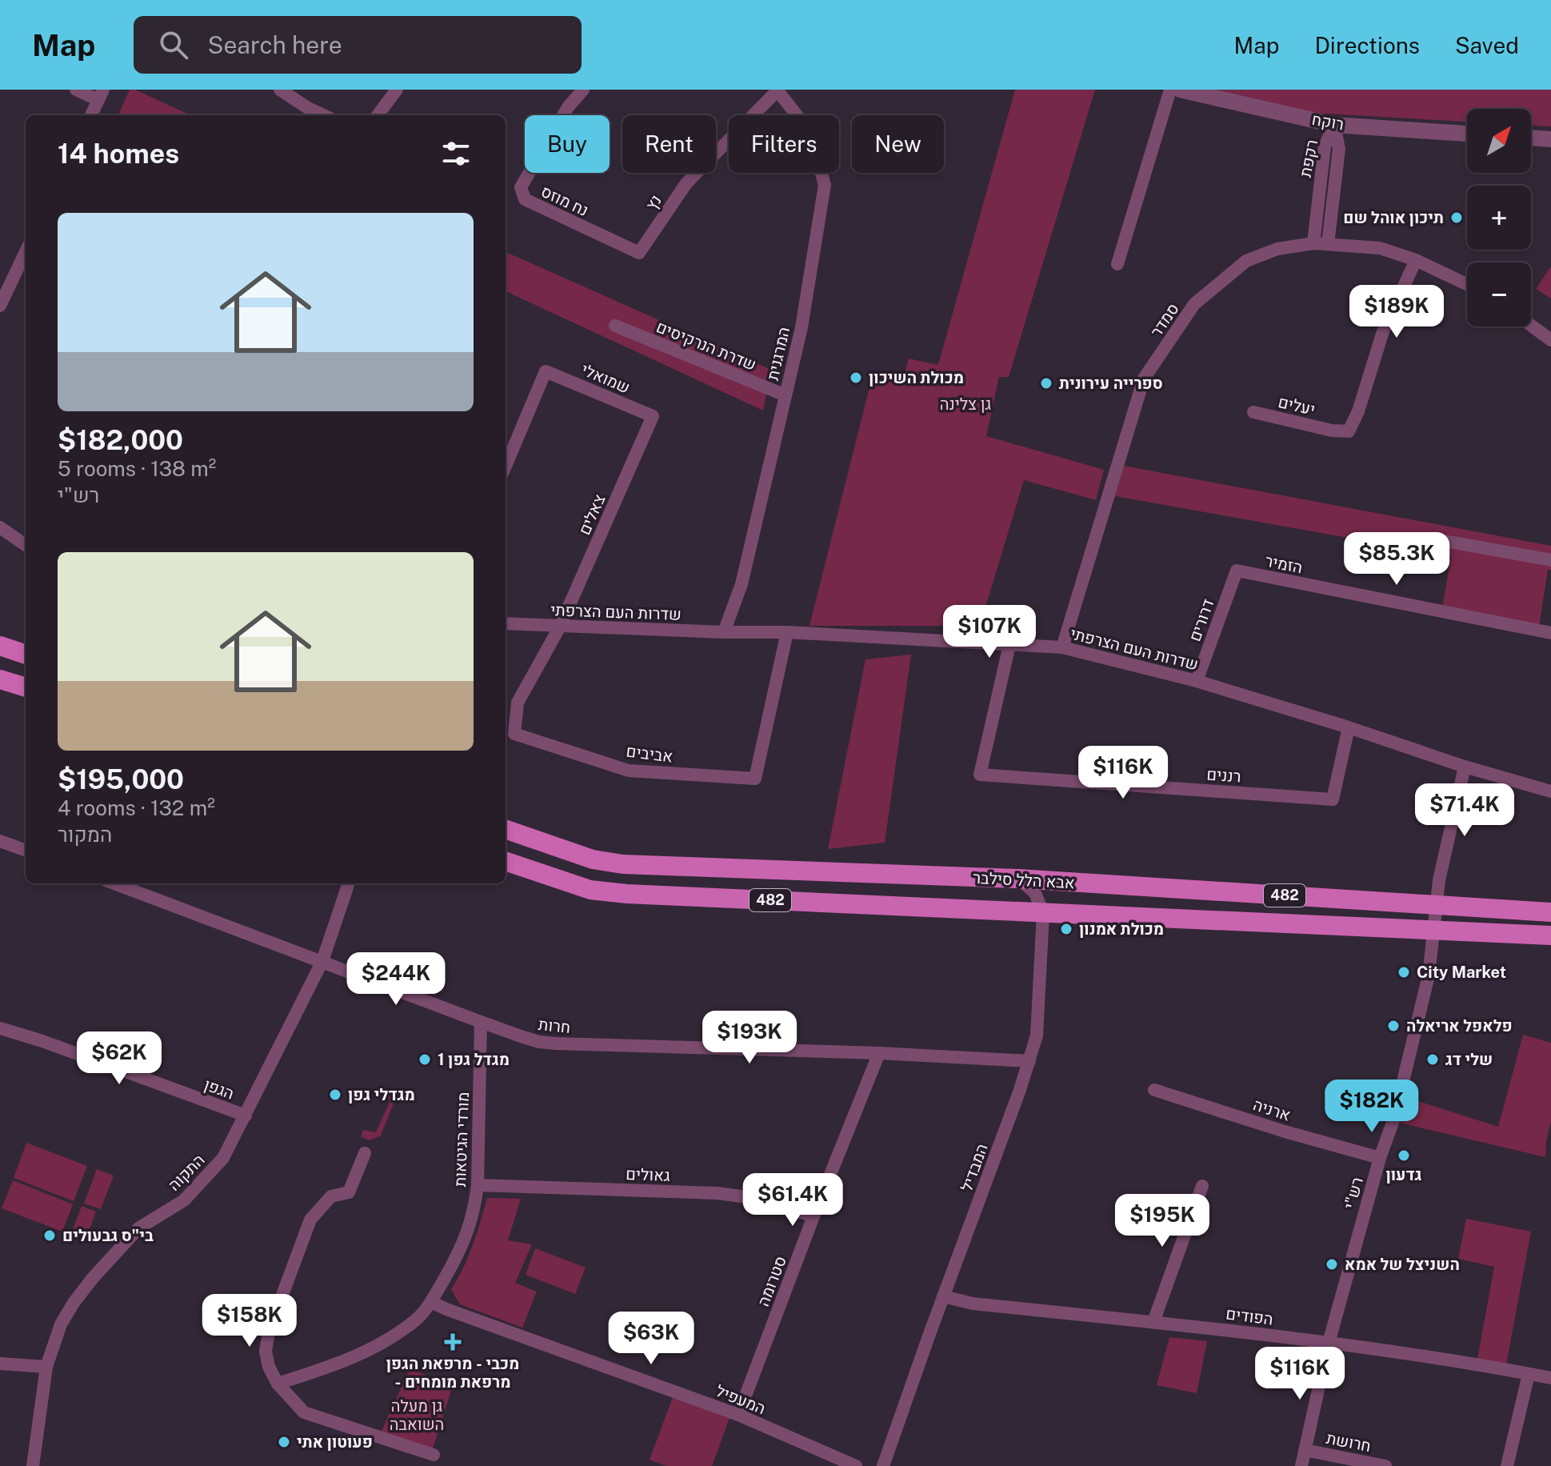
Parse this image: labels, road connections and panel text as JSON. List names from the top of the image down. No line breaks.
{"streets":{"main road":["אבא הלל סילבר","482"],"street":["רוקח","רקפת","נח מוזס","נץ","סמדר","שדרת הנרקיסים","המרגנית","שמואלי","יעלים","צאלים","הזמיר","שדרות העם הצרפתי","דרורים","אביבים","רננים","חרות","הגפן","ארניה","מורדי הגיטאות","המבדיל","התקוה","גאולים","רש\"י","סטרומה","הפודים","המעפיל","חרושת"]},"crossings":[["רוקח","רקפת"],["רקפת","סמדר"],["נח מוזס","נץ"],["נץ","המרגנית"],["סמדר","יעלים"],["סמדר","שדרות העם הצרפתי"],["שדרת הנרקיסים","המרגנית"],["המרגנית","שדרות העם הצרפתי"],["שמואלי","צאלים"],["צאלים","שדרות העם הצרפתי"],["צאלים","אביבים"],["הזמיר","דרורים"],["שדרות העם הצרפתי","דרורים"],["שדרות העם הצרפתי","אביבים"],["שדרות העם הצרפתי","רננים"],["שדרות העם הצרפתי","רש\"י"],["אבא הלל סילבר","המבדיל"],["אבא הלל סילבר","רש\"י"],["חרות","מורדי הגיטאות"],["חרות","המבדיל"],["חרות","התקוה"],["חרות","סטרומה"],["הגפן","התקוה"],["ארניה","רש\"י"],["מורדי הגיטאות","גאולים"],["מורדי הגיטאות","המעפיל"],["המבדיל","הפודים"],["גאולים","סטרומה"],["רש\"י","הפודים"],["רש\"י","חרושת"],["סטרומה","המעפיל"]],"parks":["גן צלינה","גן מעלה השואבה"],"places":{"other":["תיכון אוהל שם","מכולת השיכון","ספרייה עירונית","מכולת אמנון","City Market","פלאפל אריאלה","מגדל גפן 1","שלי דג","מגדלי גפן","גדעון","בי\"ס גבעולים","השניצל של אמא","פעוטון אתי"],"health":["מכבי - מרפאת הגפן - מרפאת מומחים"]},"north":"top right","page":{"header":"Map","search":"Search here","nav":["Map","Directions","Saved"],"map_buttons":["+","−"],"chip":["Buy","Rent","Filters","New"],"heading":"14 homes","list":[{"name":"$182,000","note":"5 rooms · 138 m² · רש\"י"},{"name":"$195,000","note":"4 rooms · 132 m² · המקור"}],"price":["$189K","$85.3K","$107K","$116K","$71.4K","$244K","$193K","$62K","$182K","$61.4K","$195K","$158K","$63K","$116K"]}}
